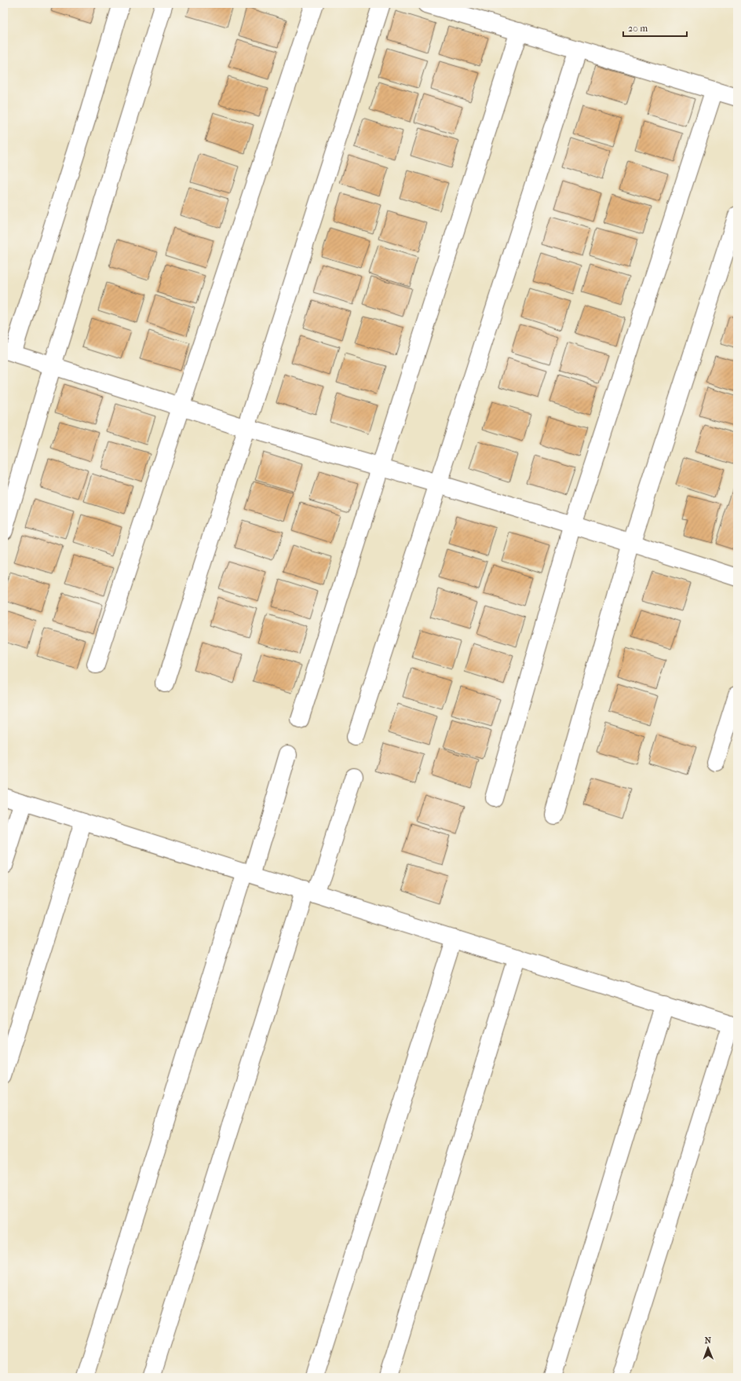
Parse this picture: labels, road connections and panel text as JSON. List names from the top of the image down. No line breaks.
{"scale_bar":"20 m","north":"top"}
